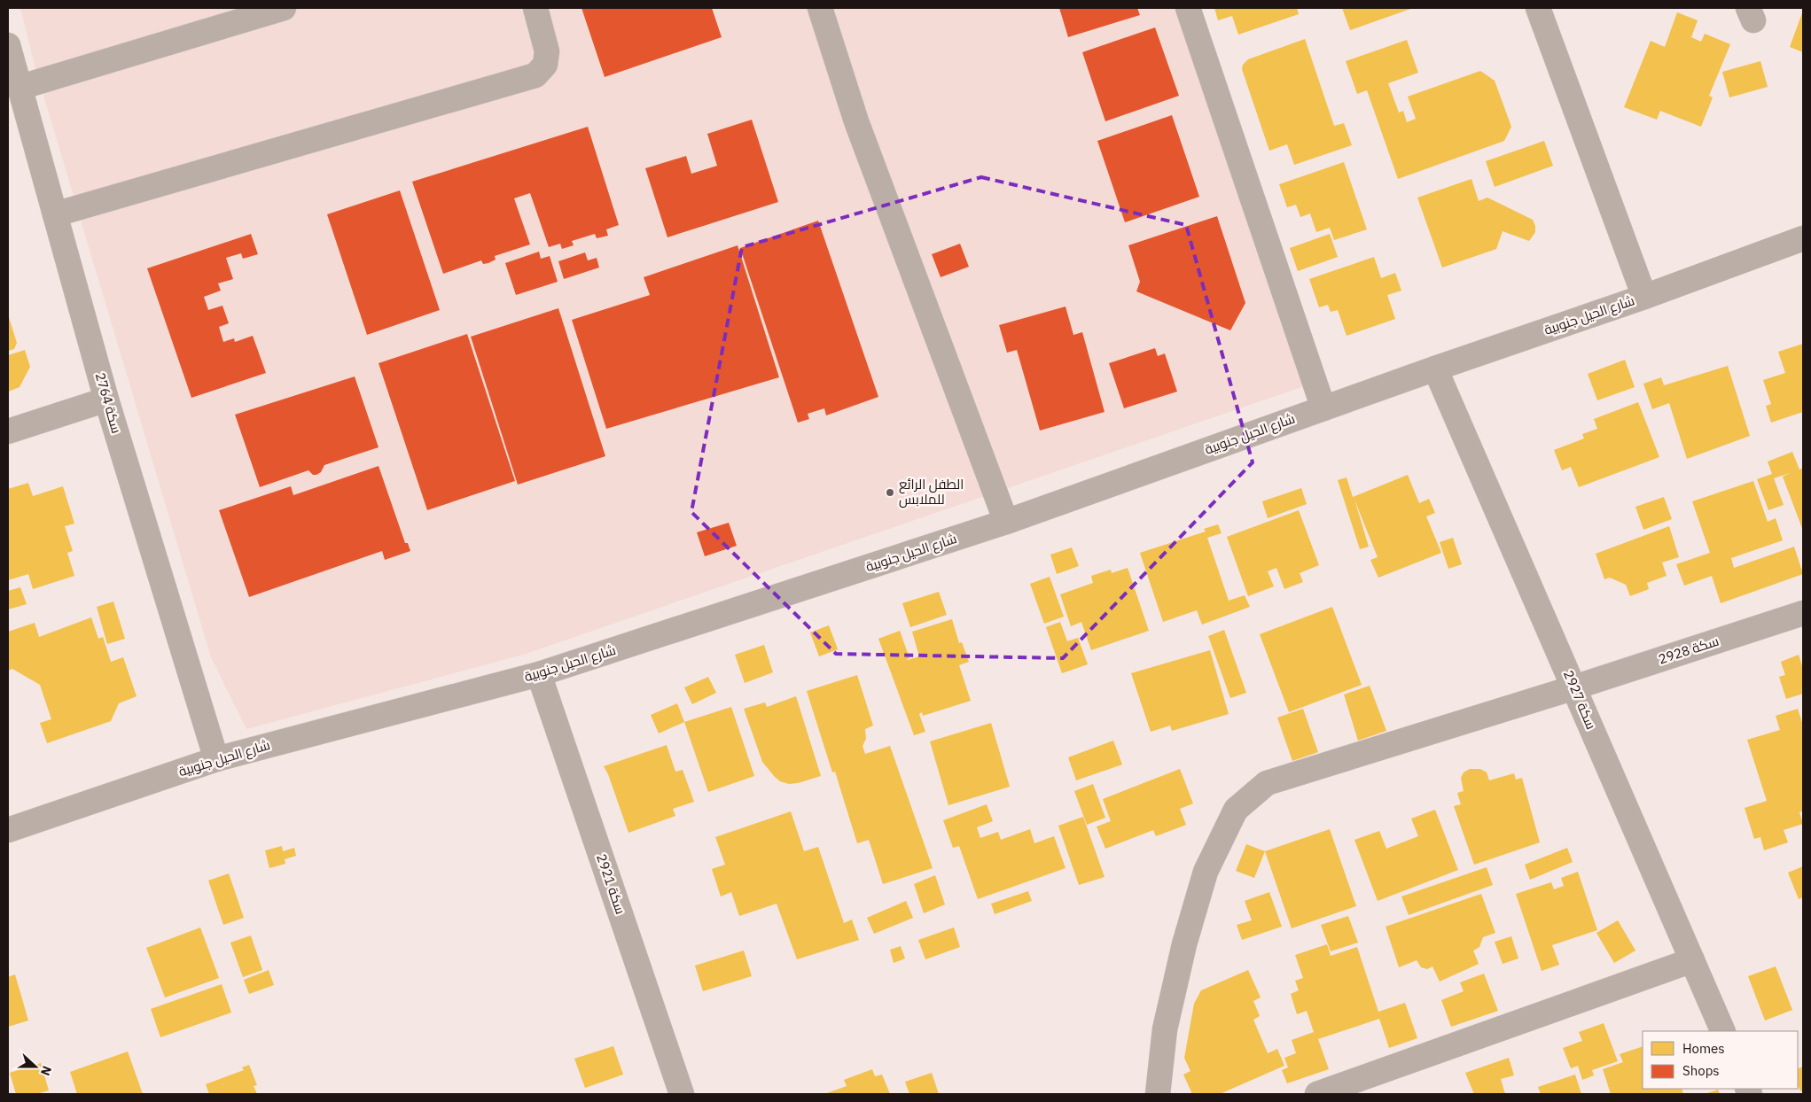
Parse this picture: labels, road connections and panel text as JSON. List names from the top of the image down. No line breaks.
{"streets":{"street":["شارع الحيل جنوبية","سكة 2764","سكة 2928","سكة 2927","سكة 2921"]},"crossings":[["شارع الحيل جنوبية","سكة 2764"],["شارع الحيل جنوبية","سكة 2927"],["شارع الحيل جنوبية","سكة 2921"],["سكة 2928","سكة 2927"]],"places":["الطفل الرائع للملابس"],"legend":["Homes","Shops"],"north":"right"}
